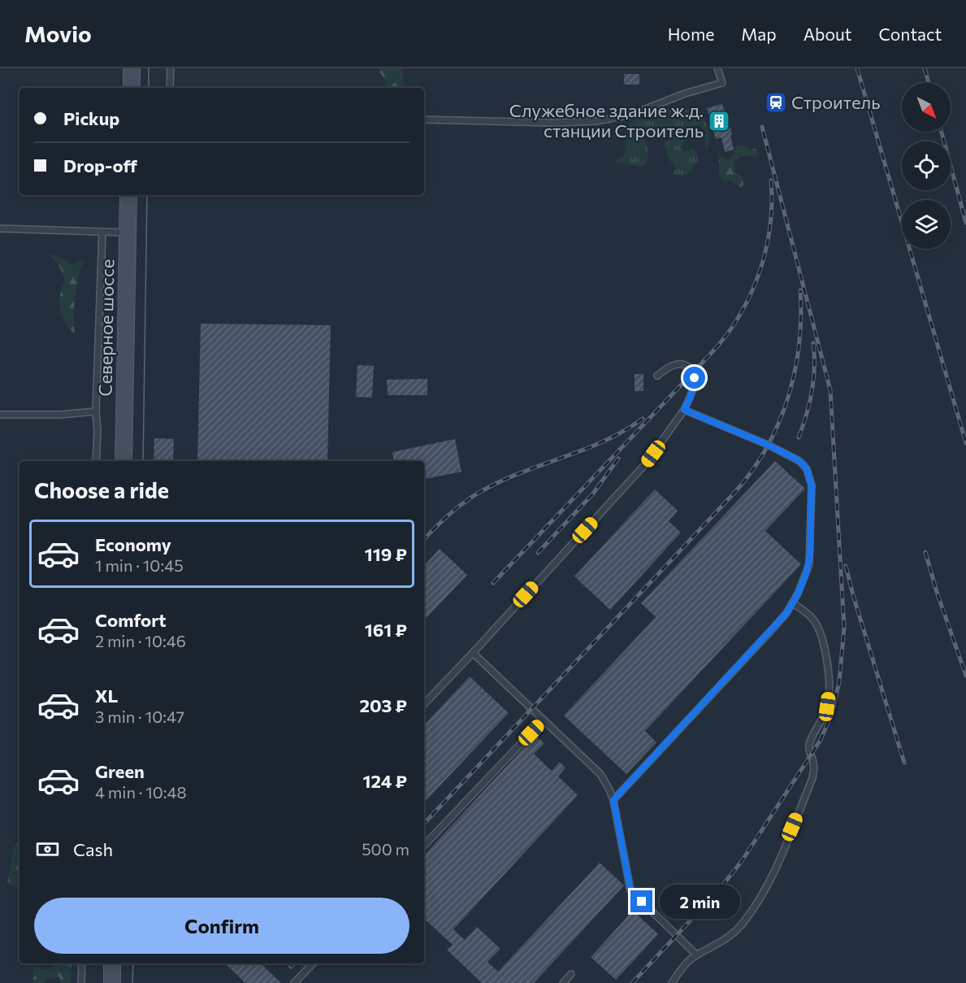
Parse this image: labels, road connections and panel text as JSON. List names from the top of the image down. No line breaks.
{"streets":{"main road":["Северное шоссе"]},"places":{"station":["Строитель"],"building":["Служебное здание ж.д. станции Строитель"]},"north":"bottom right","page":{"header":"Movio","nav":["Home","Map","About","Contact"],"banner":["Pickup","Drop-off"],"heading":"Choose a ride","list":[{"name":"Economy","note":"1 min · 10:45","value":"119 ₽"},{"name":"Comfort","note":"2 min · 10:46","value":"161 ₽"},{"name":"XL","note":"3 min · 10:47","value":"203 ₽"},{"name":"Green","note":"4 min · 10:48","value":"124 ₽"}],"pay":["Cash","500 m"],"bubble":"2 min","buttons":"Confirm"}}
